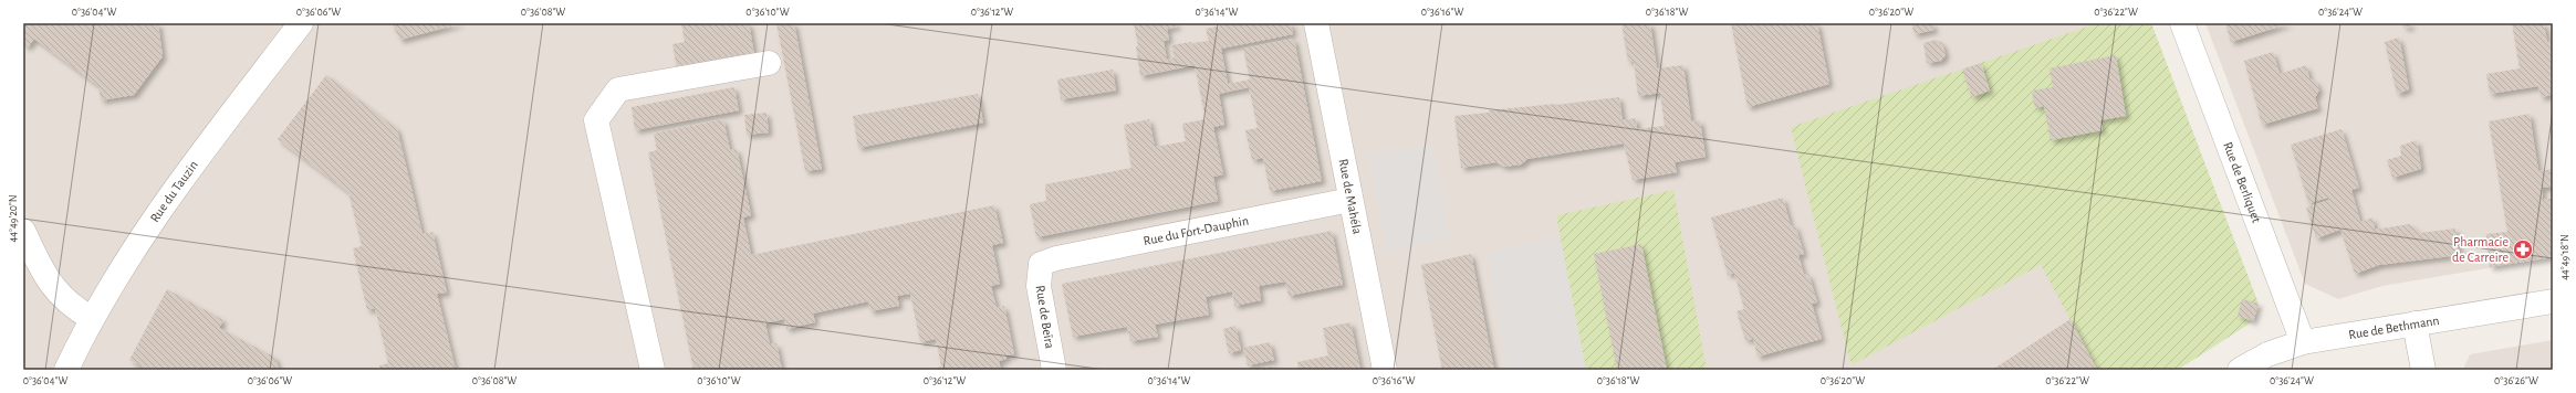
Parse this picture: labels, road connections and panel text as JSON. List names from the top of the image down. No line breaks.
{"streets":{"street":["Rue de Berliquet","Rue du Tauzin","Rue de Mahéla","Rue du Fort-Dauphin","Rue de Beïra","Rue de Bethmann"]},"crossings":[["Rue de Berliquet","Rue de Bethmann"],["Rue de Mahéla","Rue du Fort-Dauphin"],["Rue du Fort-Dauphin","Rue de Beïra"]],"places":{"pharmacy":["Pharmacie de Carreire"]},"coordinates":["0°36'04\"W","0°36'06\"W","0°36'08\"W","0°36'10\"W","0°36'12\"W","0°36'14\"W","0°36'16\"W","0°36'18\"W","0°36'20\"W","0°36'22\"W","0°36'24\"W","44°49'20\"N","44°49'18\"N","0°36'26\"W"]}
